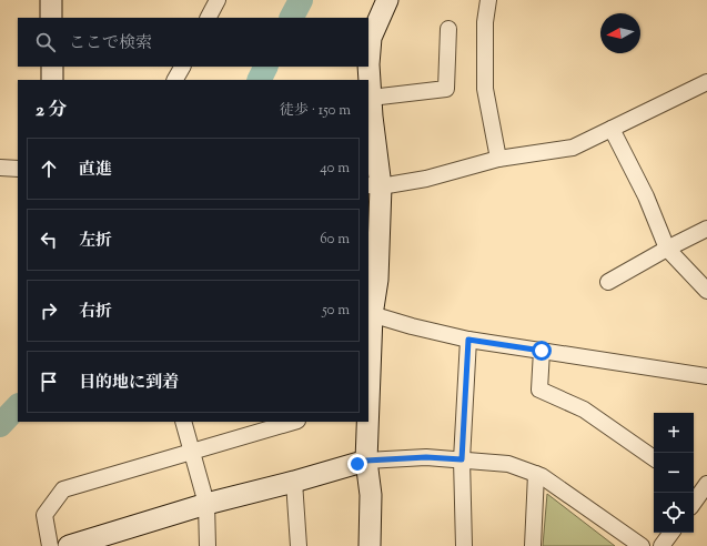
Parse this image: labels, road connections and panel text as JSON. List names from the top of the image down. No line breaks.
{"north":"left","page":{"search":"ここで検索","heading":["2 分","徒歩 · 150 m"],"list":[["直進","40 m"],["左折","60 m"],["右折","50 m"],"目的地に到着"],"map_buttons":["+","−"]}}
